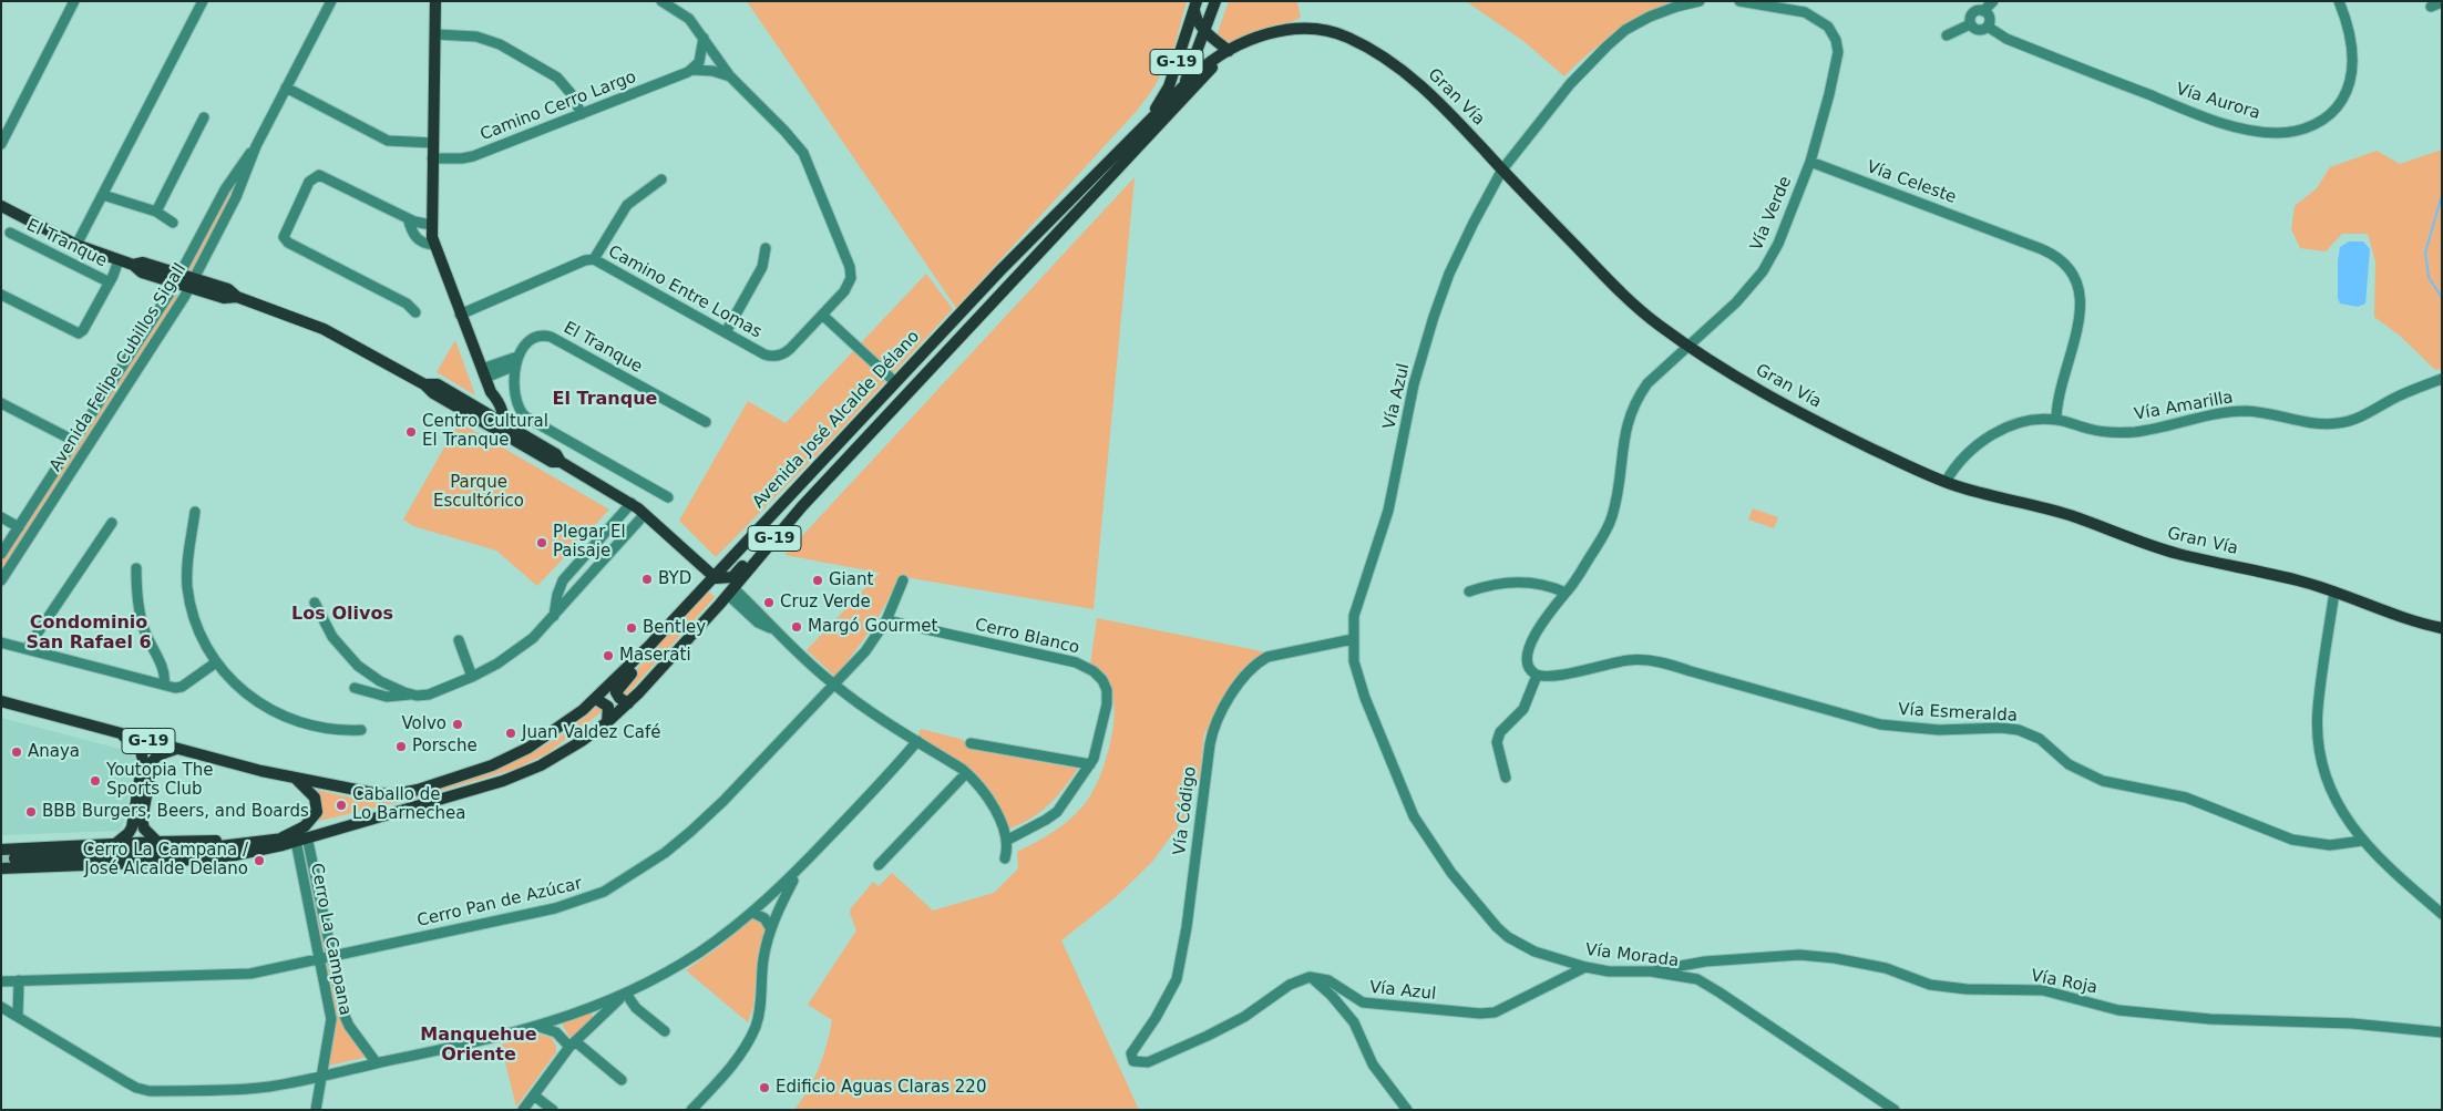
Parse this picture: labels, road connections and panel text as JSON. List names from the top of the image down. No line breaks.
{"streets":{"main road":["G-19","Gran Vía","Avenida José Alcalde Délano"],"street":["Vía Aurora","Camino Cerro Largo","Vía Celeste","Vía Verde","El Tranque","Camino Entre Lomas","Avenida Felipe Cubillos Sigall","Vía Azul","Vía Amarilla","Cerro Blanco","Vía Esmeralda","Vía Código","Cerro Pan de Azúcar","Cerro La Campana","Vía Morada","Vía Roja"]},"crossings":[["G-19","Gran Vía"],["G-19","Avenida José Alcalde Délano"],["Gran Vía","Vía Verde"],["Gran Vía","Vía Azul"],["Gran Vía","Vía Amarilla"],["Gran Vía","Avenida José Alcalde Délano"],["Camino Cerro Largo","Camino Entre Lomas"],["Vía Celeste","Vía Verde"],["Vía Celeste","Vía Amarilla"],["Vía Azul","Vía Código"],["Vía Azul","Vía Morada"],["Avenida José Alcalde Délano","Cerro La Campana"],["Cerro Blanco","Cerro Pan de Azúcar"],["Vía Código","Vía Morada"],["Cerro Pan de Azúcar","Cerro La Campana"],["Vía Morada","Vía Roja"]],"districts":["El Tranque","Los Olivos","Condominio San Rafael 6","Manquehue Oriente"],"parks":["Parque Escultórico"],"places":["Centro Cultural El Tranque","Plegar El Paisaje","BYD","Giant","Cruz Verde","Margó Gourmet","Bentley","Maserati","Volvo","Juan Valdez Café","Porsche","Anaya","Youtopia The Sports Club","Caballo de Lo Barnechea","BBB Burgers, Beers, and Boards","Cerro La Campana / José Alcalde Delano","Edificio Aguas Claras 220"]}
